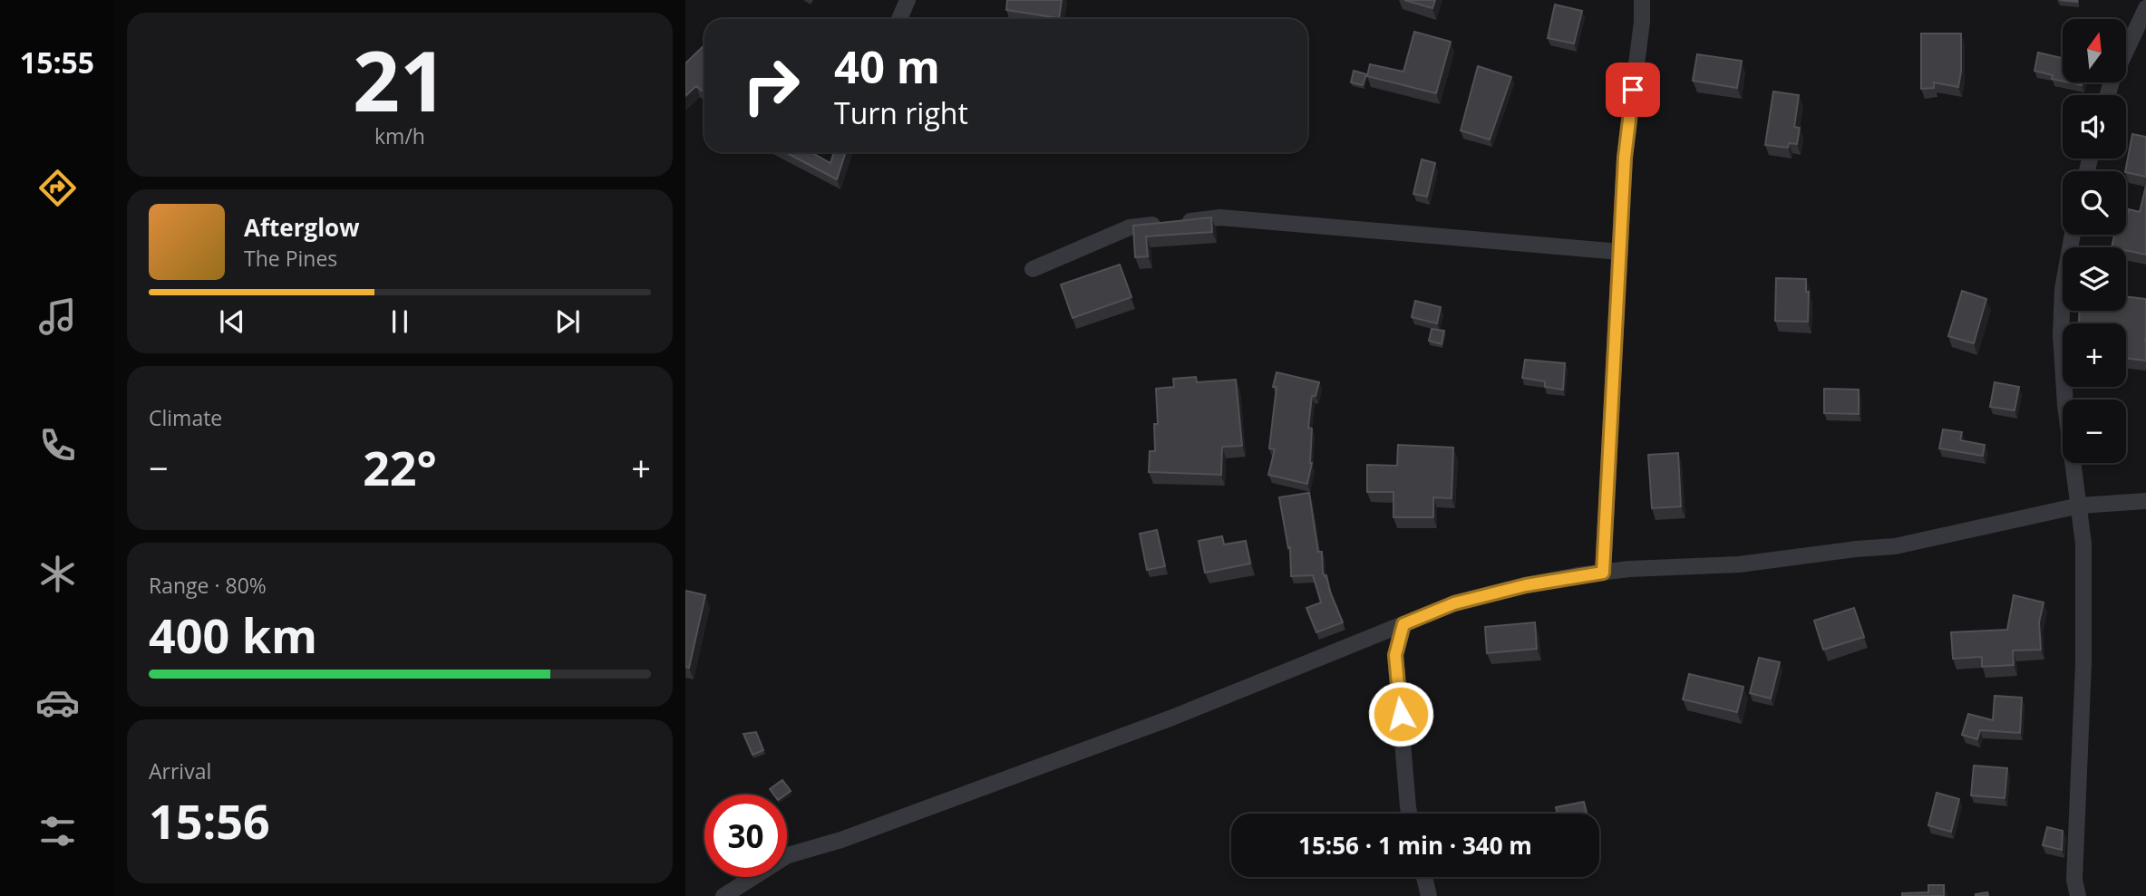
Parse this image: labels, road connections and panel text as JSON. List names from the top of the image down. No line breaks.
{"north":"top","page":{"tabs":"15:55","tile":[["21","km/h"],"Climate",["Range · 80%","400 km"],["Arrival","15:56"]],"map_buttons":["+","−"],"turn":["40 m","Turn right"],"song":["Afterglow","The Pines"],"heat":["−","22°","+"],"limit":"30","trip":"15:56 · 1 min · 340 m"}}
